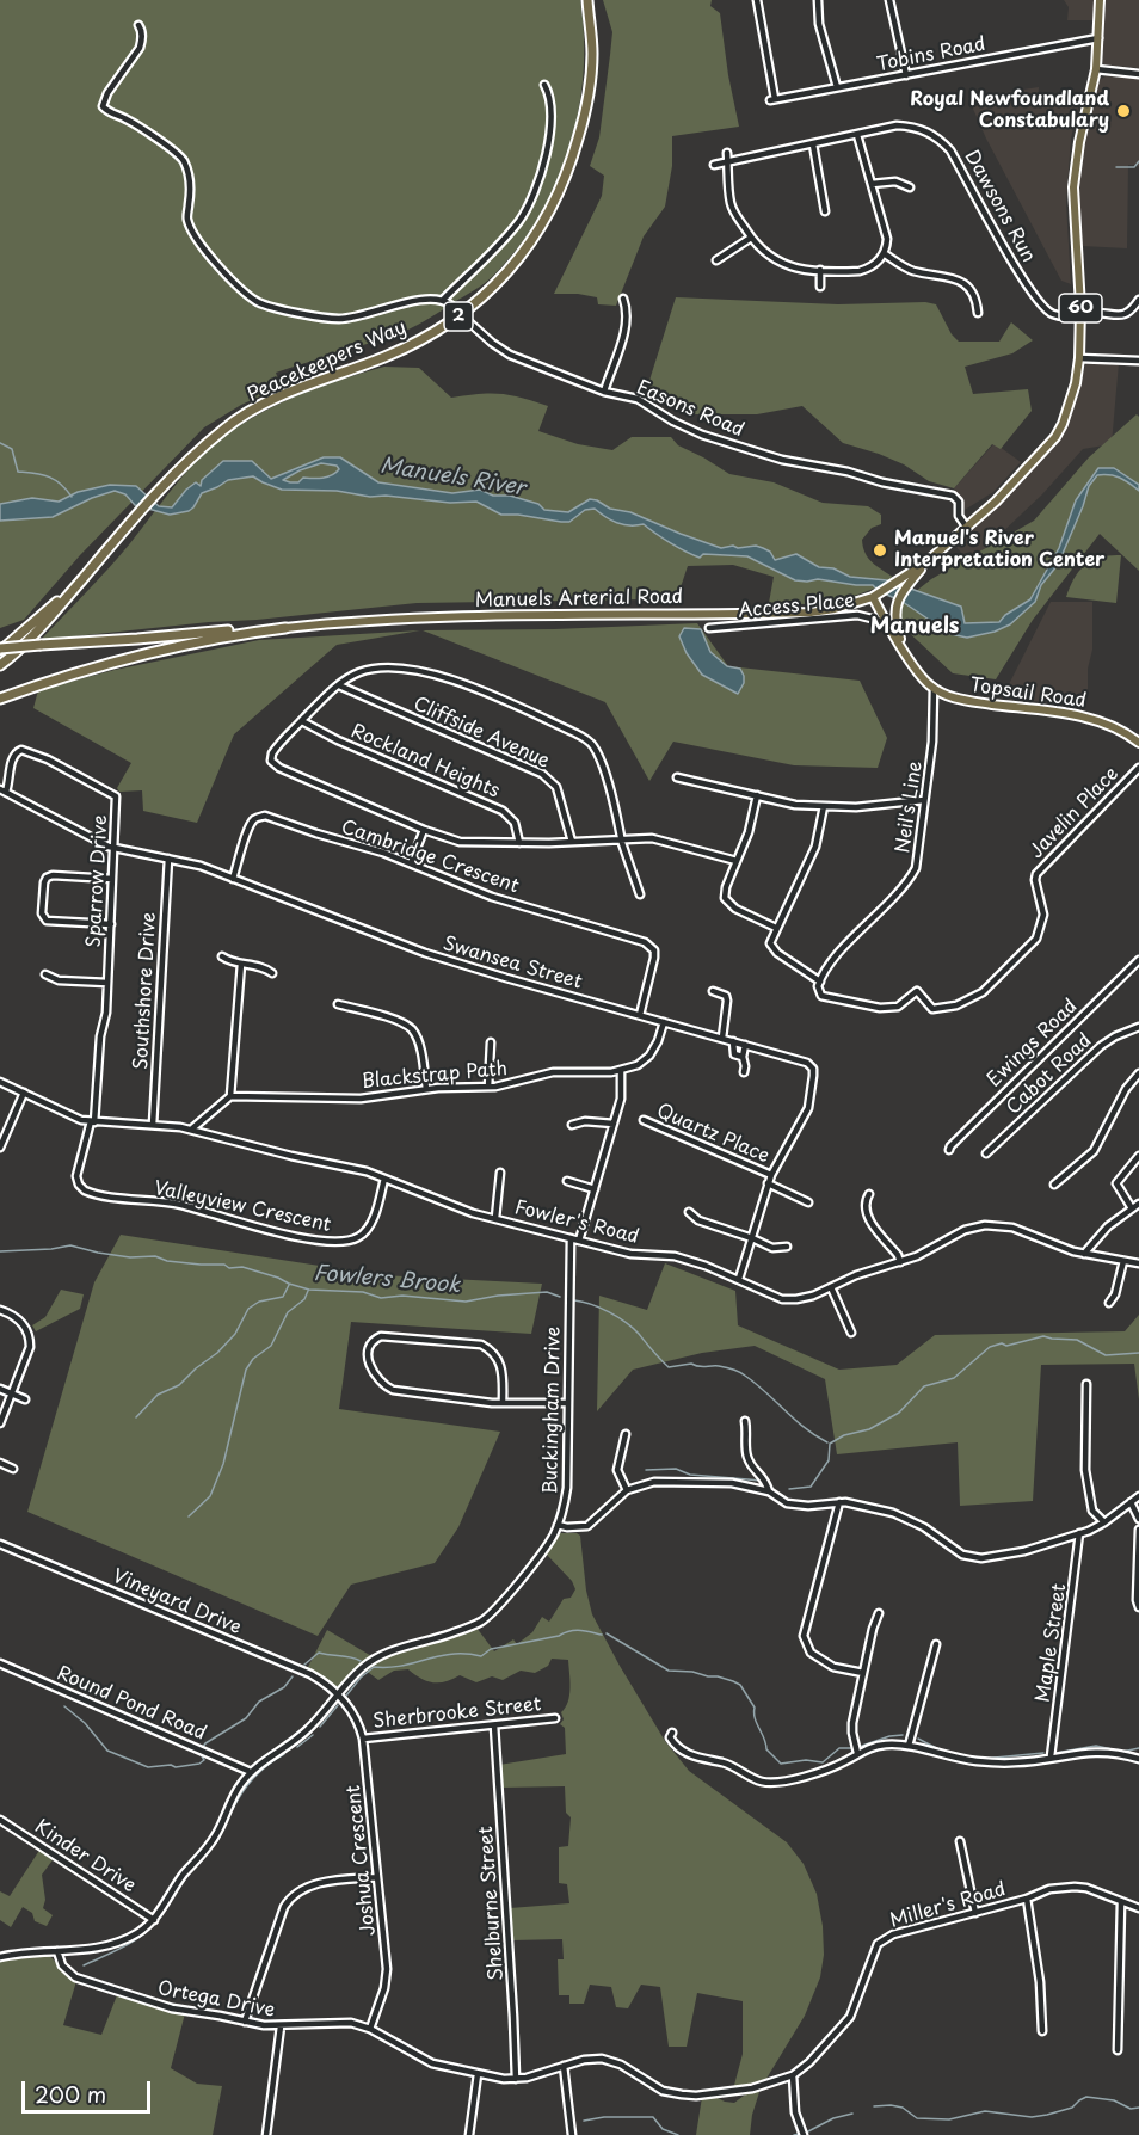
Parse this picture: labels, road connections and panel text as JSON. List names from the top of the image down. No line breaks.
{"streets":{"highway":["2","Peacekeepers Way"],"main road":["60","Manuels Arterial Road","Topsail Road"],"street":["Tobins Road","Dawsons Run","Easons Road","Access Place","Cliffside Avenue","Rockland Heights","Neil's Line","Javelin Place","Cambridge Crescent","Sparrow Drive","Swansea Street","Southshore Drive","Ewings Road","Cabot Road","Blackstrap Path","Quartz Place","Valleyview Crescent","Fowler's Road","Buckingham Drive","Vineyard Drive","Maple Street","Round Pond Road","Sherbrooke Street","Kinder Drive","Joshua Crescent","Shelburne Street","Miller's Road","Ortega Drive"]},"crossings":[["Tobins Road","60"],["Dawsons Run","60"],["60","Easons Road"],["60","Manuels Arterial Road"],["60","Topsail Road"],["Manuels Arterial Road","Topsail Road"],["Access Place","Topsail Road"],["Topsail Road","Neil's Line"],["Neil's Line","Javelin Place"],["Cambridge Crescent","Swansea Street"],["Sparrow Drive","Swansea Street"],["Sparrow Drive","Valleyview Crescent"],["Sparrow Drive","Fowler's Road"],["Swansea Street","Southshore Drive"],["Swansea Street","Blackstrap Path"],["Swansea Street","Quartz Place"],["Swansea Street","Fowler's Road"],["Southshore Drive","Fowler's Road"],["Valleyview Crescent","Fowler's Road"],["Fowler's Road","Buckingham Drive"],["Buckingham Drive","Vineyard Drive"],["Buckingham Drive","Round Pond Road"],["Buckingham Drive","Kinder Drive"],["Buckingham Drive","Joshua Crescent"],["Buckingham Drive","Ortega Drive"],["Vineyard Drive","Joshua Crescent"],["Sherbrooke Street","Joshua Crescent"],["Sherbrooke Street","Shelburne Street"],["Joshua Crescent","Ortega Drive"],["Shelburne Street","Ortega Drive"],["Miller's Road","Ortega Drive"]],"districts":["Manuels"],"water":["Manuels River","Fowlers Brook"],"places":["Royal Newfoundland Constabulary","Manuel's River Interpretation Center"],"scale_bar":"200 m"}
